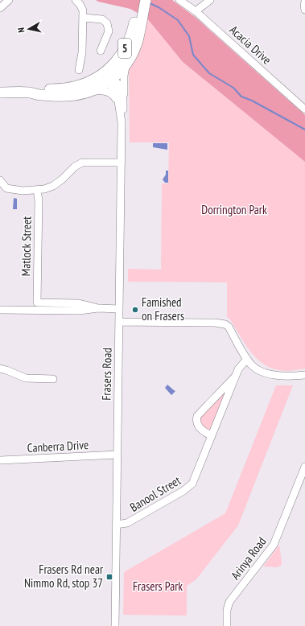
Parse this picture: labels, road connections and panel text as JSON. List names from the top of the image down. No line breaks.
{"streets":{"highway":["5"],"street":["Acacia Drive","Matlock Street","Frasers Road","Canberra Drive","Banool Street","Arinya Road"]},"crossings":[["5","Frasers Road"],["Frasers Road","Canberra Drive"],["Frasers Road","Banool Street"]],"parks":["Dorrington Park","Frasers Park"],"places":{"other":["Famished on Frasers"],"transit":["Frasers Rd near Nimmo Rd, stop 37"]},"north":"left"}
